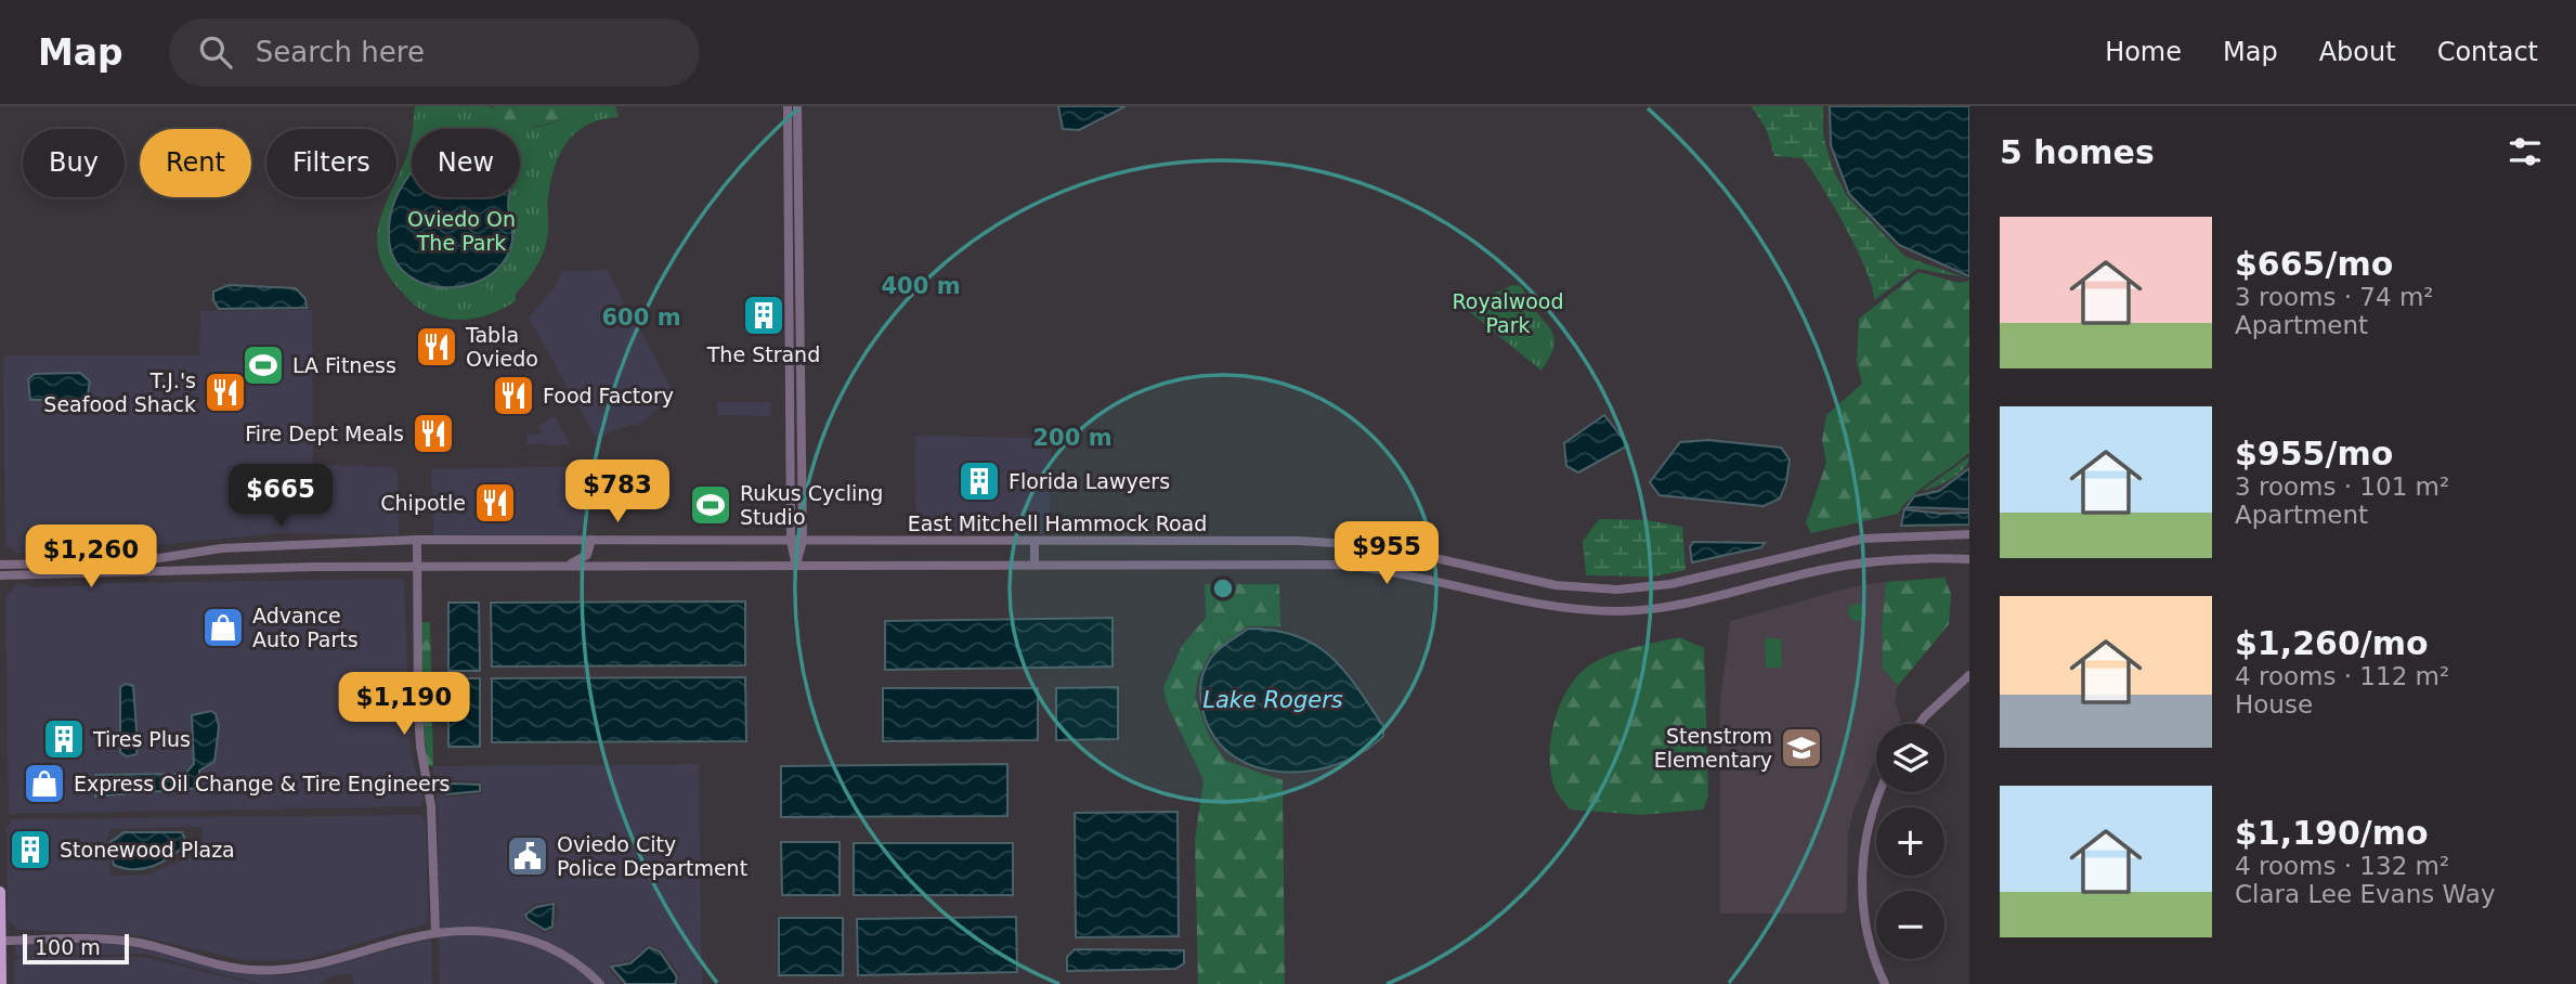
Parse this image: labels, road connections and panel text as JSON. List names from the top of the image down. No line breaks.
{"streets":{"street":["East Mitchell Hammock Road"]},"water":["Lake Rogers"],"parks":["Oviedo On The Park","Royalwood Park"],"places":{"building":["The Strand","Florida Lawyers","Tires Plus","Stonewood Plaza"],"restaurant":["Tabla Oviedo","T.J.'s Seafood Shack","Food Factory","Fire Dept Meals","Chipotle"],"sports":["LA Fitness","Rukus Cycling Studio"],"shop":["Advance Auto Parts","Express Oil Change & Tire Engineers"],"school or university":["Stenstrom Elementary"],"public building":["Oviedo City Police Department"]},"scale_bar":"100 m","page":{"header":"Map","search":"Search here","nav":["Home","Map","About","Contact"],"heading":"5 homes","chip":["Buy","Rent","Filters","New"],"list":[{"name":"$665/mo","note":"3 rooms · 74 m² · Apartment"},{"name":"$955/mo","note":"3 rooms · 101 m² · Apartment"},{"name":"$1,260/mo","note":"4 rooms · 112 m² · House"},{"name":"$1,190/mo","note":"4 rooms · 132 m² · Clara Lee Evans Way"}],"price":["$783","$665","$955","$1,260","$1,190"],"map_buttons":["+","−"],"scale":"100 m"},"rings":["400 m","600 m","200 m"]}
